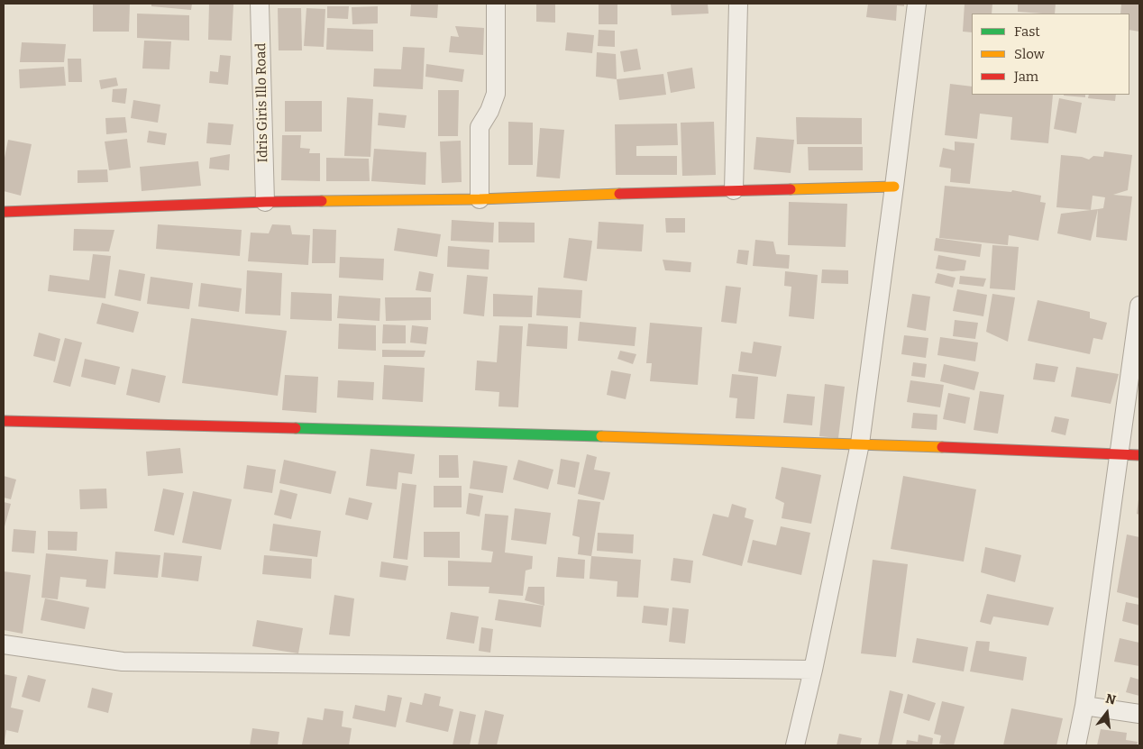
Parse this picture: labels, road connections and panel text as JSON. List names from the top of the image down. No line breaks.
{"streets":{"street":["Idris Giris Illo Road"]},"legend":["Fast","Slow","Jam"],"north":"top"}
